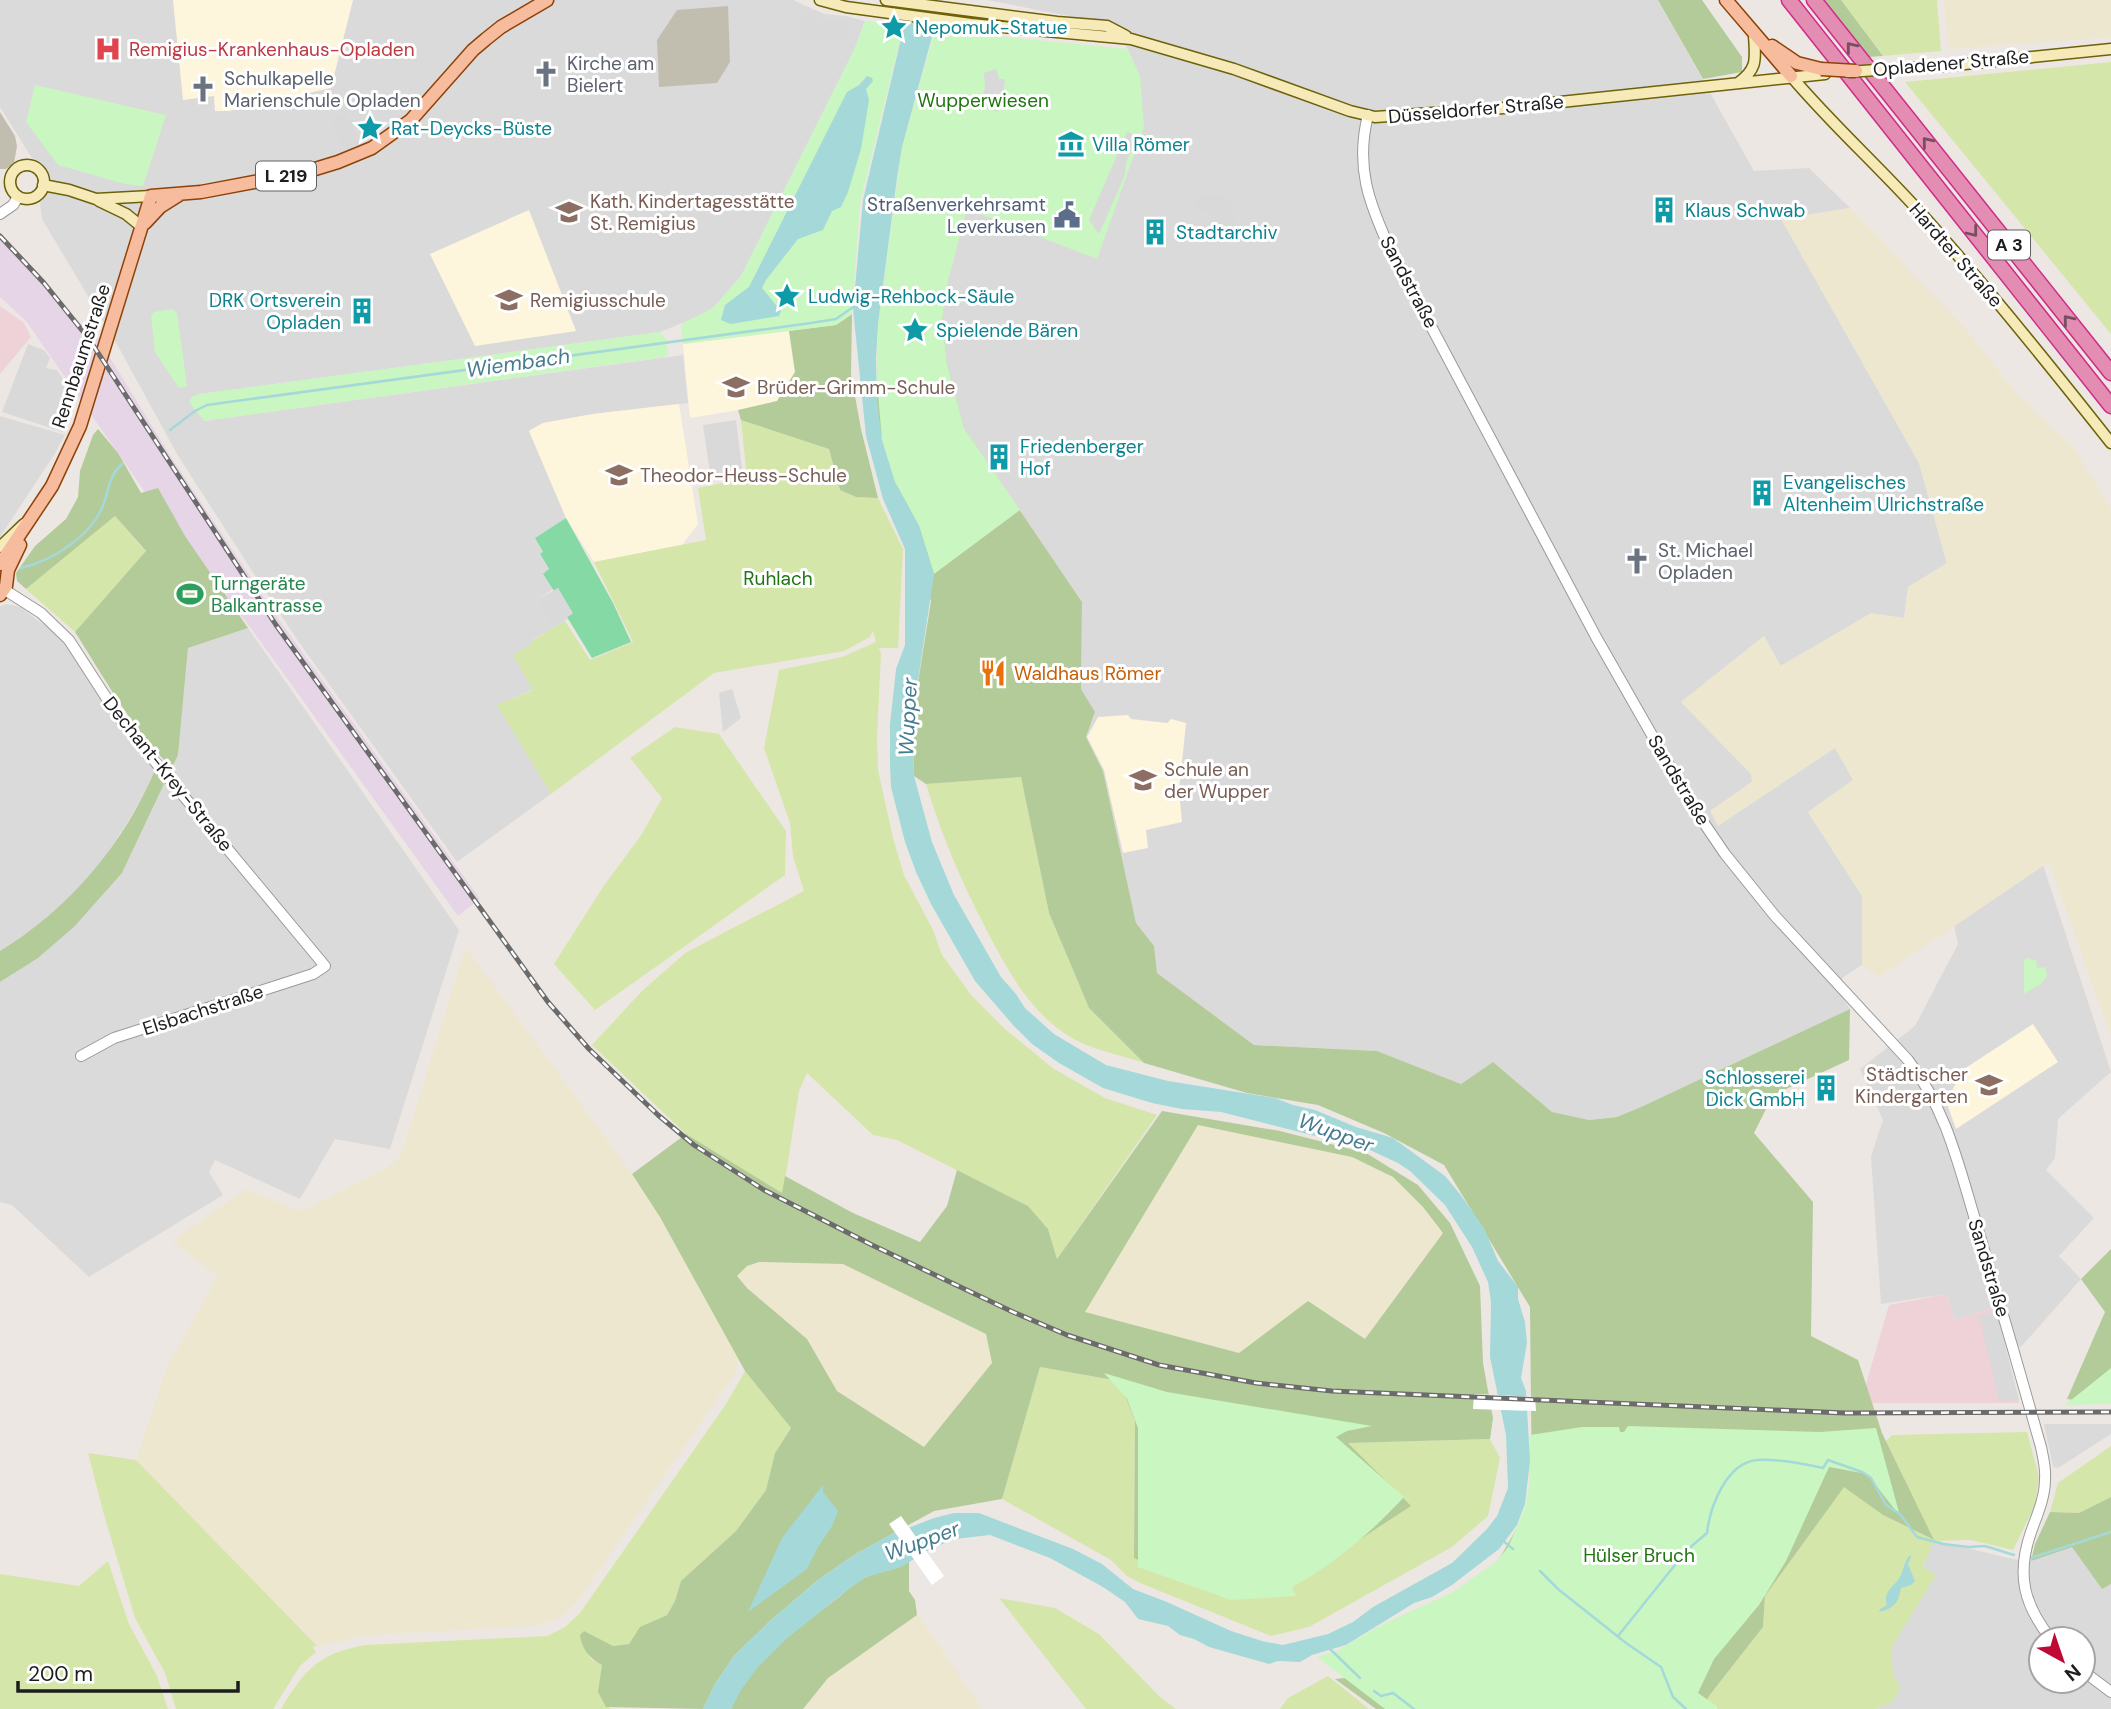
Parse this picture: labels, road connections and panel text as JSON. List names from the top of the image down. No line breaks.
{"streets":{"highway":["A 3"],"main road":["Opladener Straße","Düsseldorfer Straße","L 219","Hardter Straße","Rennbaumstraße"],"street":["Sandstraße","Dechant-Krey-Straße","Elsbachstraße"]},"crossings":[["Düsseldorfer Straße","Hardter Straße"],["Düsseldorfer Straße","Sandstraße"],["L 219","Rennbaumstraße"],["Rennbaumstraße","Dechant-Krey-Straße"],["Dechant-Krey-Straße","Elsbachstraße"]],"water":["Wiembach","Wupper"],"parks":["Wupperwiesen","Ruhlach","Hülser Bruch"],"places":{"place":["Nepomuk-Statue","Rat-Deycks-Büste","Ludwig-Rehbock-Säule","Spielende Bären"],"hospital":["Remigius-Krankenhaus-Opladen"],"church":["Kirche am Bielert","Schulkapelle Marienschule Opladen","St. Michael Opladen"],"museum":["Villa Römer"],"building":["Klaus Schwab","Stadtarchiv","DRK Ortsverein Opladen","Friedenberger Hof","Evangelisches Altenheim Ulrichstraße","Schlosserei Dick GmbH"],"school or university":["Kath. Kindertagesstätte St. Remigius","Remigiusschule","Brüder-Grimm-Schule","Theodor-Heuss-Schule","Schule an der Wupper","Städtischer Kindergarten"],"public building":["Straßenverkehrsamt Leverkusen"],"sports":["Turngeräte Balkantrasse"],"restaurant":["Waldhaus Römer"]},"scale_bar":"200 m","north":"bottom right"}
